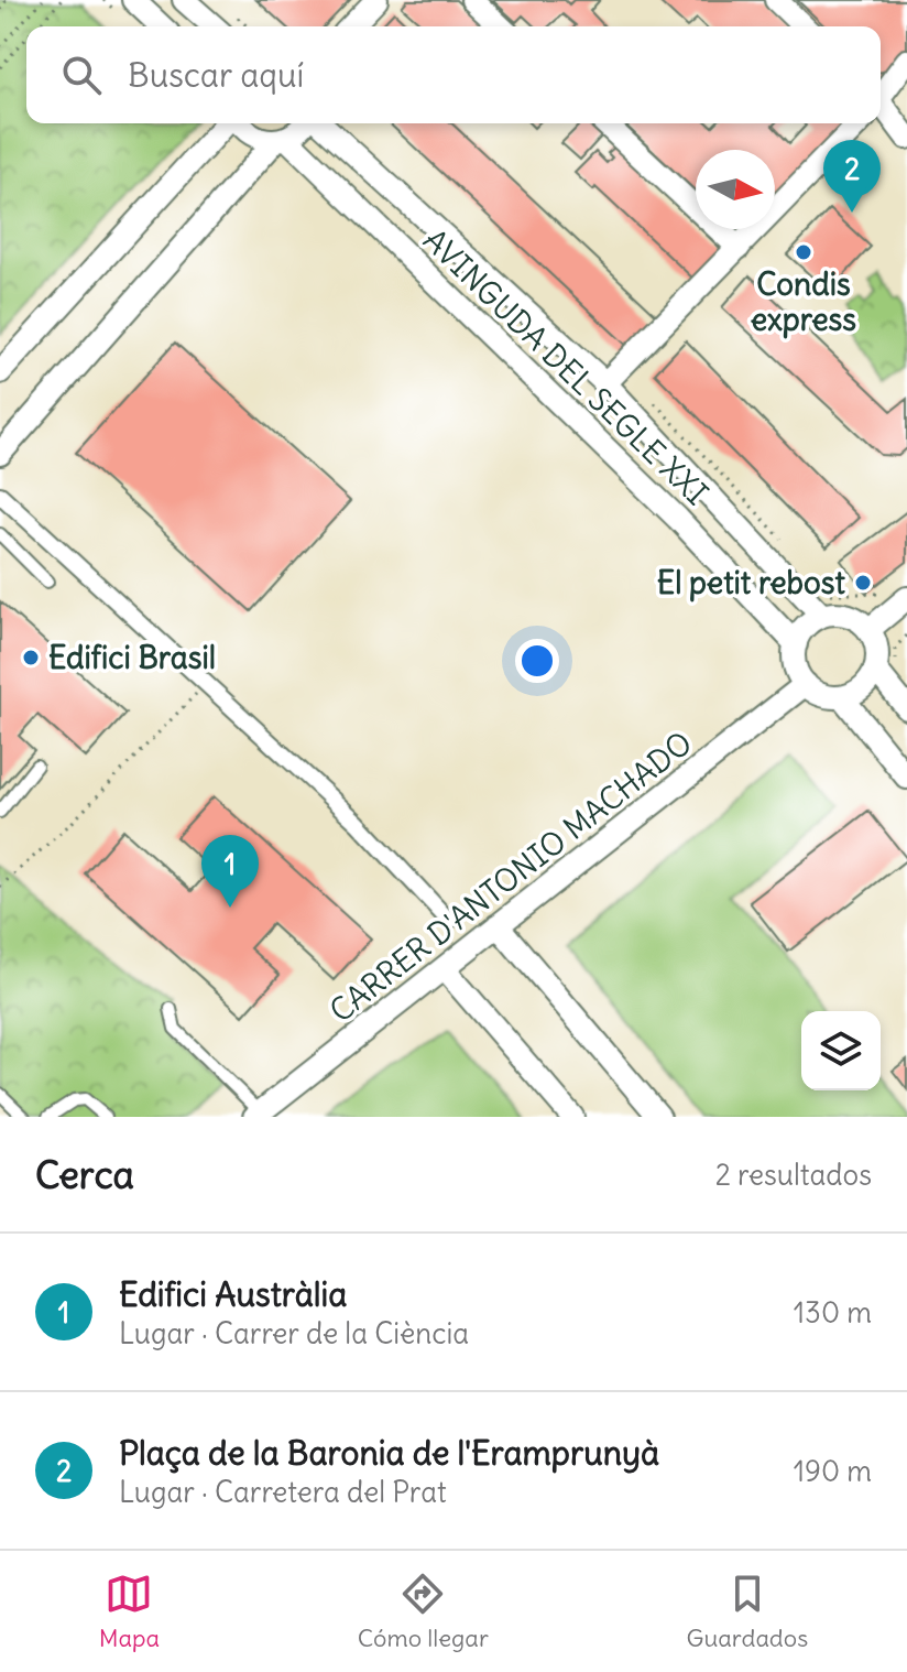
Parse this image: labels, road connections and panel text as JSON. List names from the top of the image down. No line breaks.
{"streets":{"street":["AVINGUDA DEL SEGLE XXI","CARRER D'ANTONIO MACHADO"]},"crossings":[["AVINGUDA DEL SEGLE XXI","CARRER D'ANTONIO MACHADO"]],"places":["Condis express","El petit rebost","Edifici Brasil"],"north":"right","page":{"search":"Buscar aquí","pins":["2","1"],"heading":["Cerca","2 resultados"],"list":[{"mark":"1","name":"Edifici Austràlia","note":"Lugar · Carrer de la Ciència","value":"130 m"},{"mark":"2","name":"Plaça de la Baronia de l'Eramprunyà","note":"Lugar · Carretera del Prat","value":"190 m"}],"nav":["Mapa","Cómo llegar","Guardados"]}}
